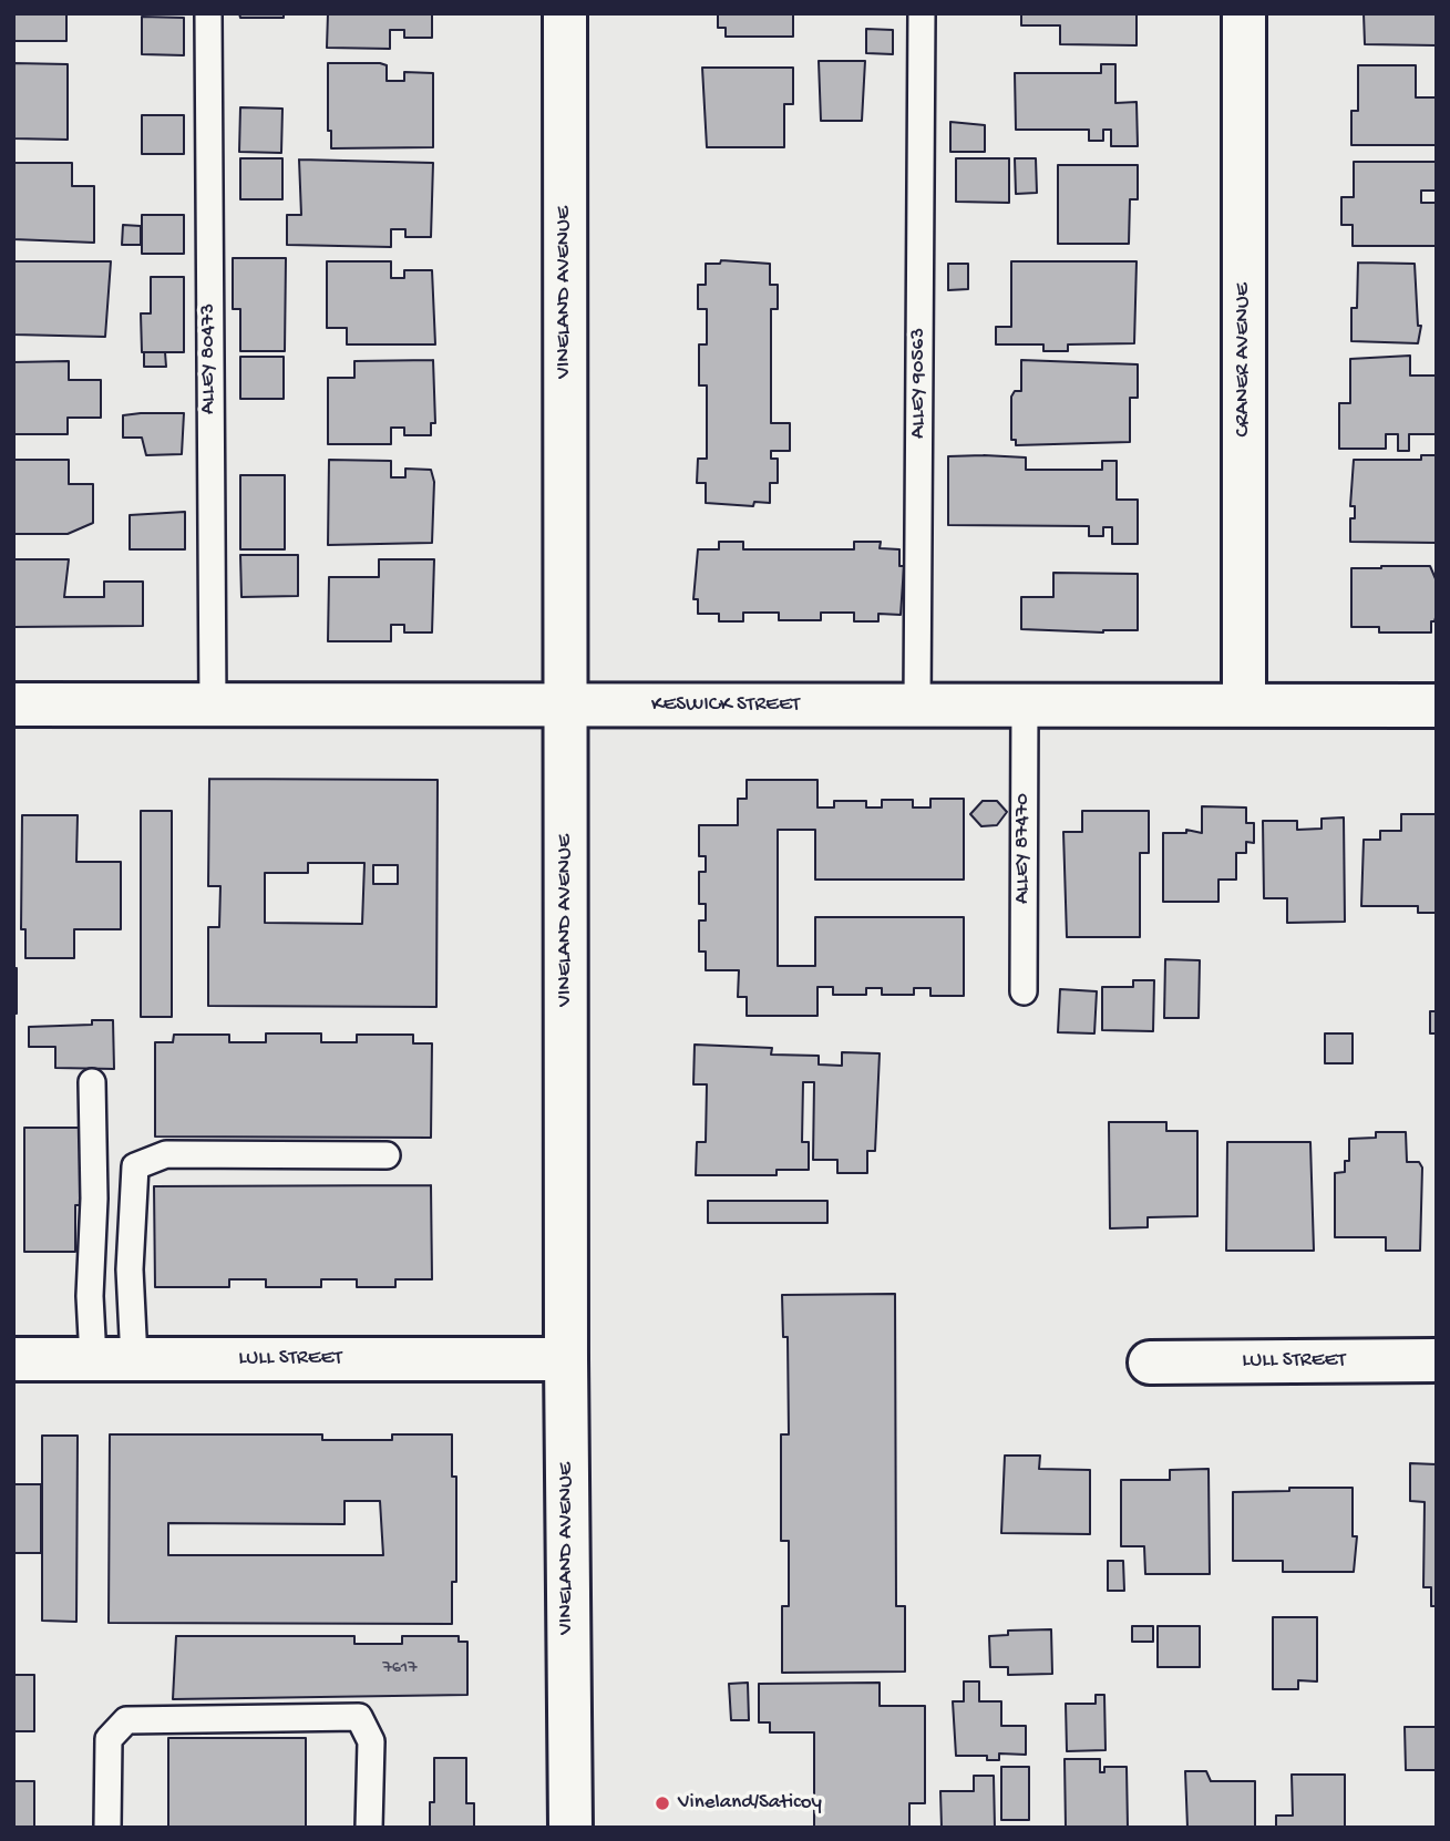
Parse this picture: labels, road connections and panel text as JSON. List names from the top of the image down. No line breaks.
{"streets":{"street":["VINELAND AVENUE","CRANER AVENUE","KESWICK STREET","LULL STREET"],"lane":["ALLEY 80473","ALLEY 90563","ALLEY 87470"]},"crossings":[["VINELAND AVENUE","KESWICK STREET"],["VINELAND AVENUE","LULL STREET"],["ALLEY 80473","KESWICK STREET"],["CRANER AVENUE","KESWICK STREET"],["ALLEY 90563","KESWICK STREET"],["KESWICK STREET","ALLEY 87470"]],"places":["Vineland/Saticoy"],"house_numbers":["7617"]}
